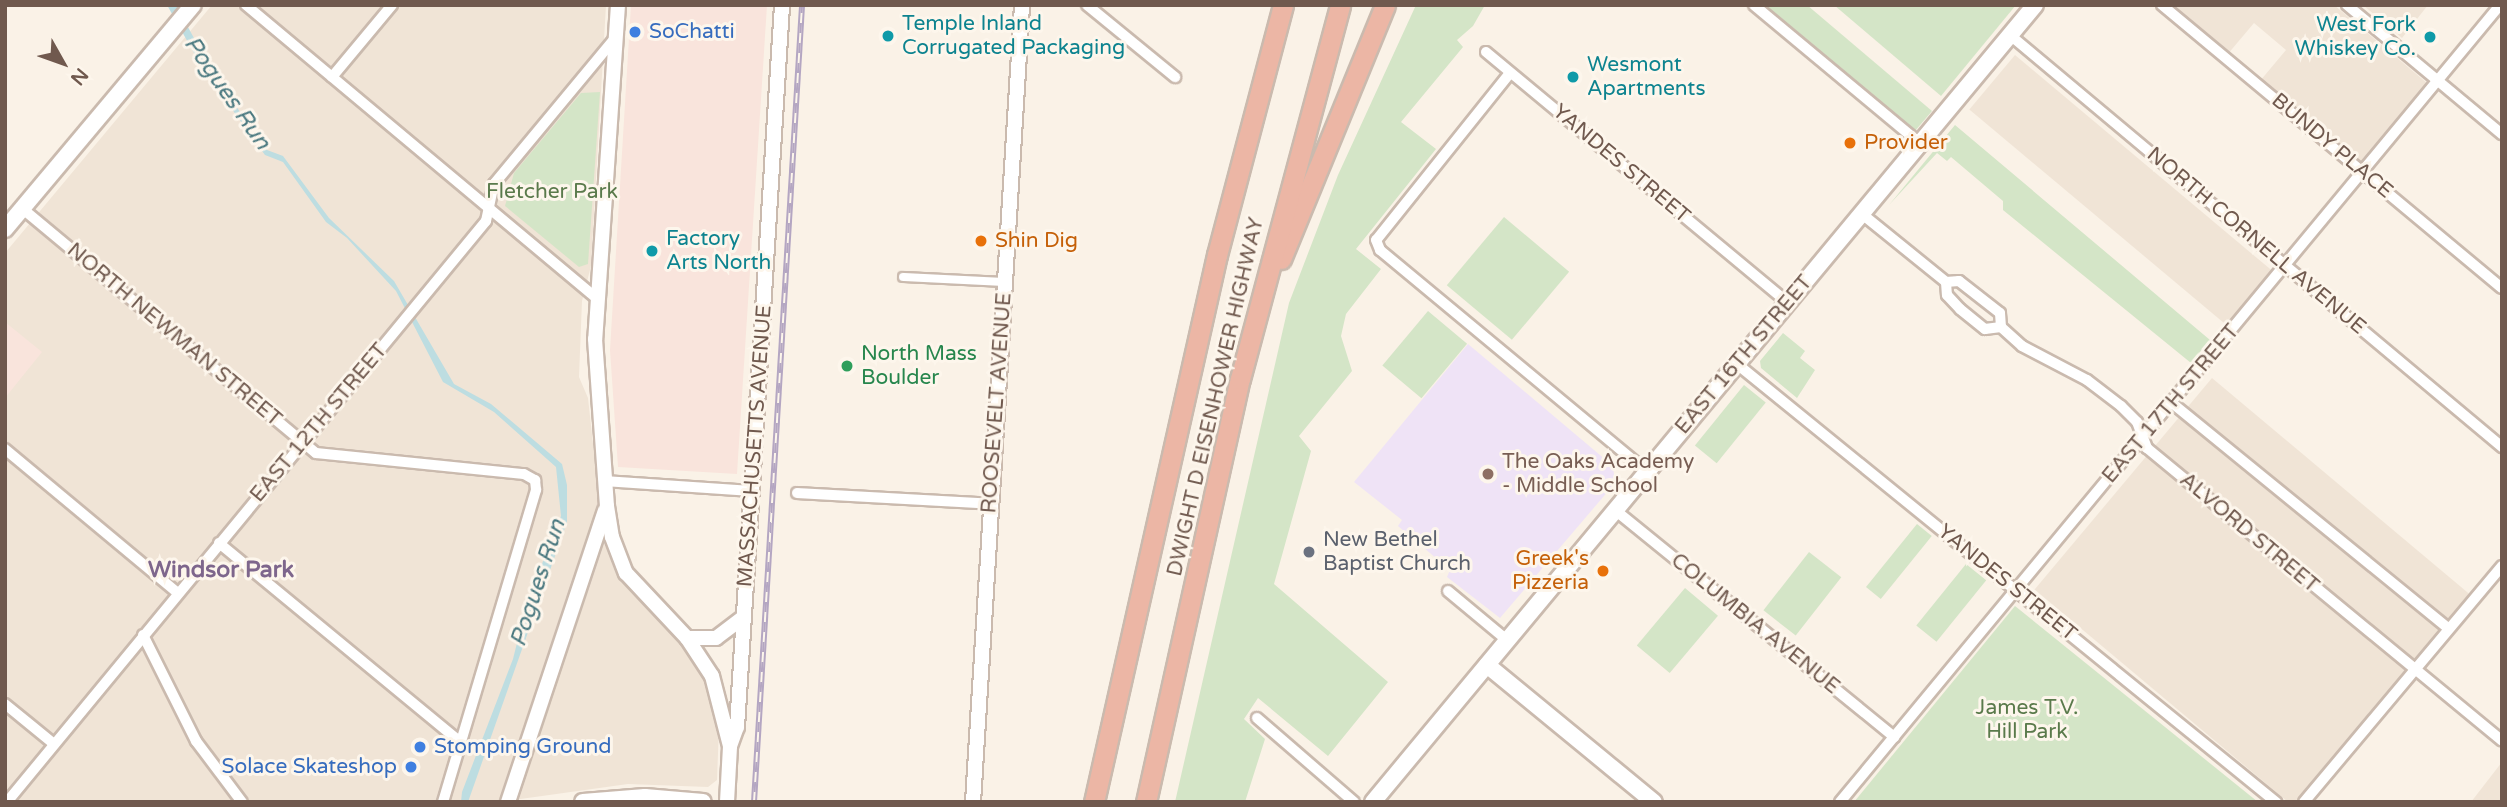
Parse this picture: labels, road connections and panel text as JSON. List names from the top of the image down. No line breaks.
{"streets":{"highway":["DWIGHT D EISENHOWER HIGHWAY"],"main road":["EAST 16TH STREET"],"street":["BUNDY PLACE","YANDES STREET","NORTH CORNELL AVENUE","NORTH NEWMAN STREET","ROOSEVELT AVENUE","EAST 17TH STREET","EAST 12TH STREET","MASSACHUSETTS AVENUE","ALVORD STREET","COLUMBIA AVENUE"]},"crossings":[["BUNDY PLACE","EAST 17TH STREET"],["YANDES STREET","EAST 16TH STREET"],["YANDES STREET","EAST 17TH STREET"],["NORTH CORNELL AVENUE","EAST 16TH STREET"],["NORTH CORNELL AVENUE","EAST 17TH STREET"],["NORTH NEWMAN STREET","EAST 12TH STREET"],["EAST 16TH STREET","ALVORD STREET"],["EAST 16TH STREET","COLUMBIA AVENUE"],["EAST 17TH STREET","ALVORD STREET"],["EAST 17TH STREET","COLUMBIA AVENUE"]],"districts":["Windsor Park"],"water":["Pogues Run"],"parks":["Fletcher Park","James T.V. Hill Park"],"places":["SoChatti","Temple Inland Corrugated Packaging","West Fork Whiskey Co.","Wesmont Apartments","Provider","Shin Dig","Factory Arts North","North Mass Boulder","The Oaks Academy - Middle School","New Bethel Baptist Church","Greek's Pizzeria","Stomping Ground","Solace Skateshop"],"north":"bottom right"}
